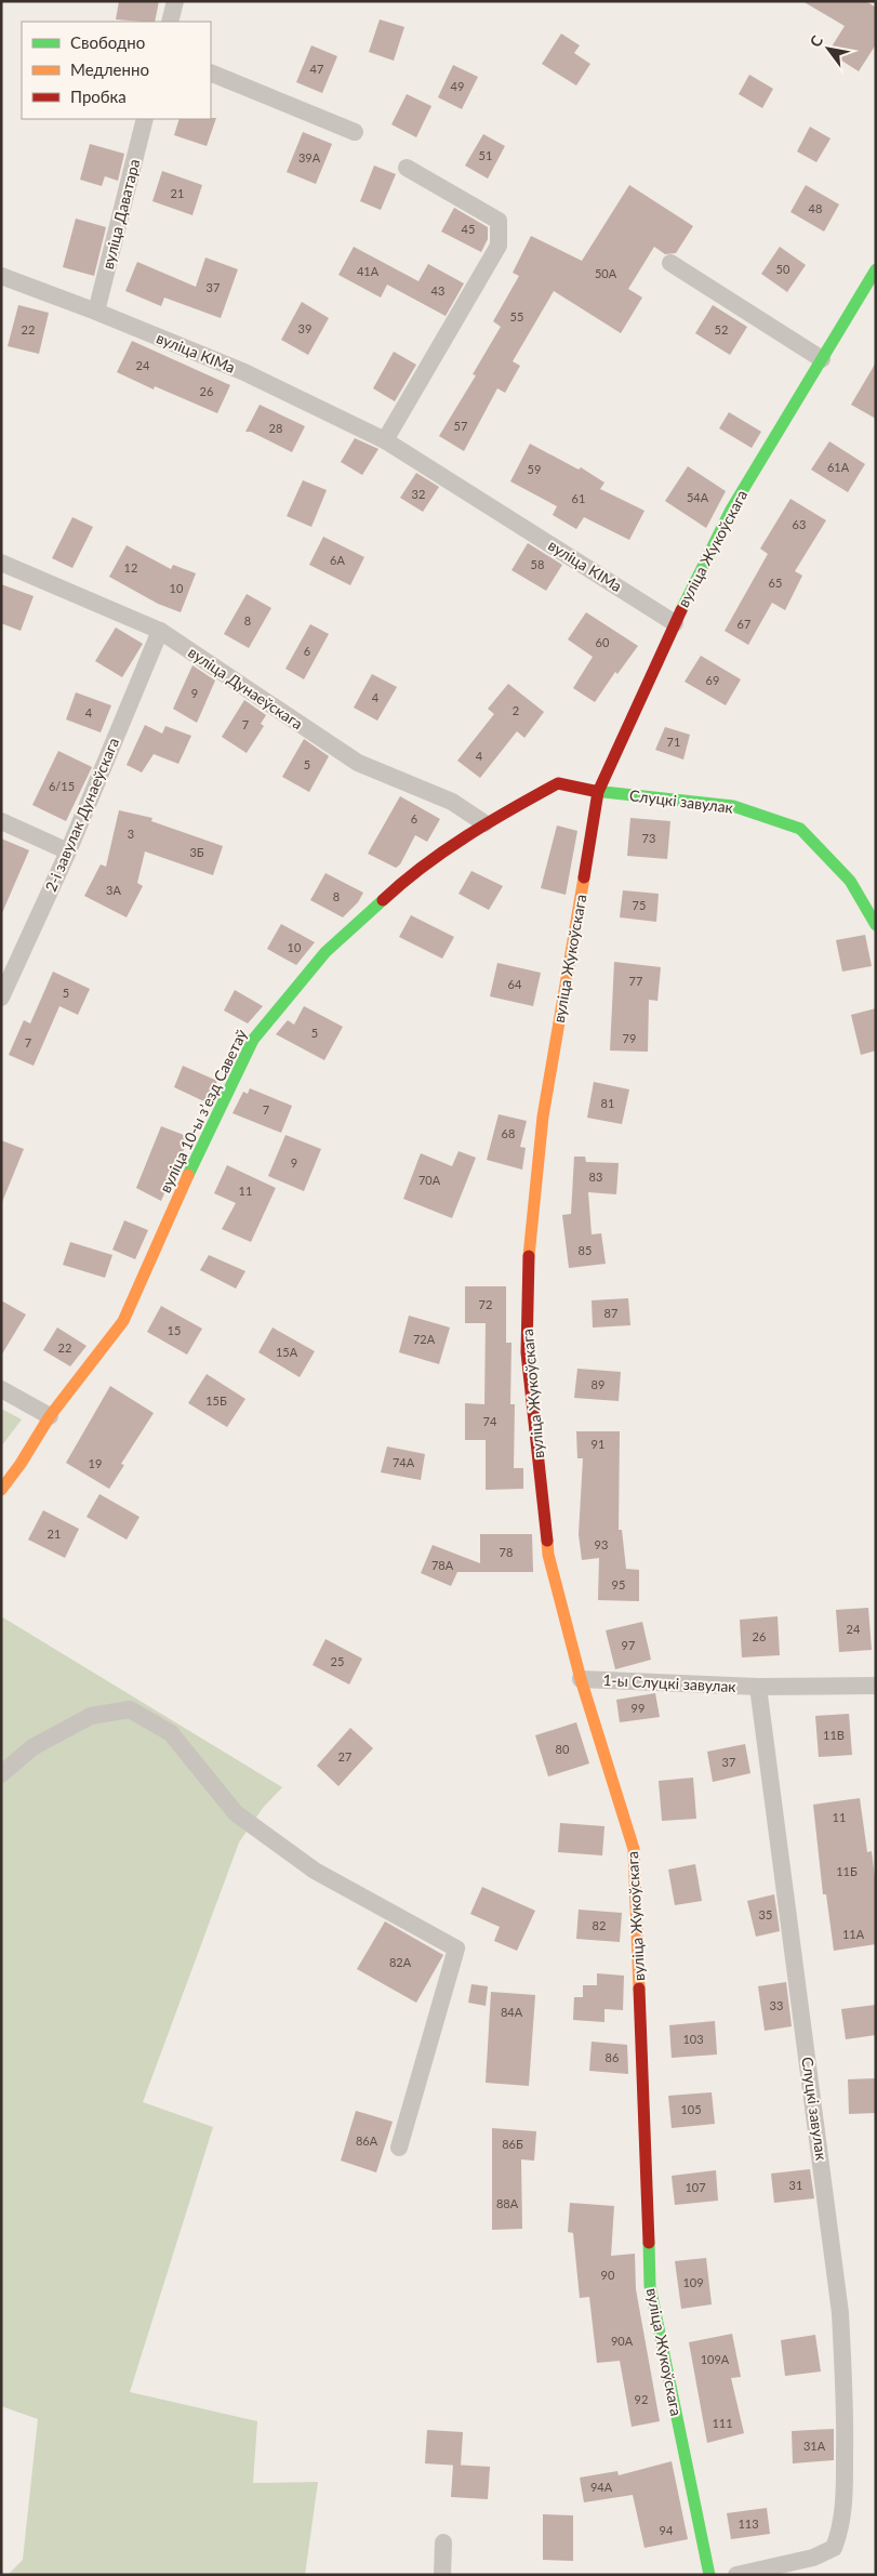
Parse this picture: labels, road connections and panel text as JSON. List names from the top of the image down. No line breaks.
{"streets":{"street":["вуліца Даватара","вуліца КІМа","вуліца Жукоўскага","вуліца Дунаеўскага","Слуцкі завулак","2-і завулак Дунаеўскага","вуліца 10-ы зʼезд Саветаў","1-ы Слуцкі завулак"]},"crossings":[["вуліца Даватара","вуліца КІМа"],["вуліца КІМа","вуліца Жукоўскага"],["вуліца Жукоўскага","Слуцкі завулак"],["вуліца Жукоўскага","вуліца 10-ы зʼезд Саветаў"],["вуліца Жукоўскага","1-ы Слуцкі завулак"],["вуліца Дунаеўскага","2-і завулак Дунаеўскага"],["вуліца Дунаеўскага","вуліца 10-ы зʼезд Саветаў"],["Слуцкі завулак","вуліца 10-ы зʼезд Саветаў"],["Слуцкі завулак","1-ы Слуцкі завулак"]],"house_numbers":["47","49","51","39А","21","48","45","50","41А","50А","37","43","55","39","22","52","24","26","57","28","61А","59","32","54А","61","63","6А","58","12","65","10","8","67","60","6","69","9","4","2","4","7","71","4","5","6/15","6","3","73","3Б","3А","8","75","10","77","64","5","5","79","7","81","7","68","9","83","70А","11","85","72","87","15","72А","22","15А","89","15Б","74","91","74А","19","21","93","78","78А","95","24","26","97","25","99","11В","80","27","37","11","11Б","35","82","11А","82А","33","84А","103","86","105","86А","86Б","31","107","88А","90","109","90А","109А","92","111","31А","94А","113","94"],"legend":["Свободно","Медленно","Пробка"],"north":"top left"}
